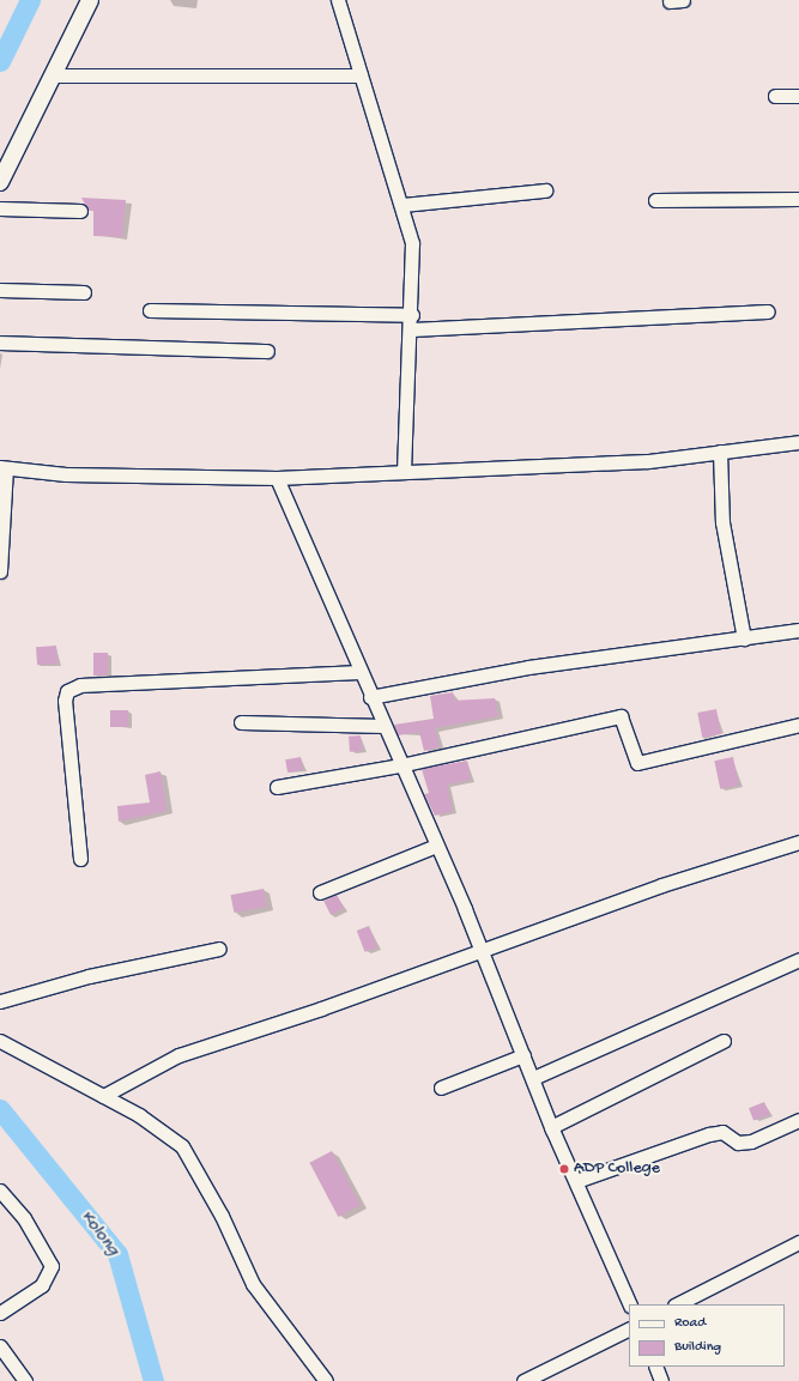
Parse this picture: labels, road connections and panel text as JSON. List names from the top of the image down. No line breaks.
{"water":["Kolong"],"places":["ADP College"],"legend":["Road","Building"]}
